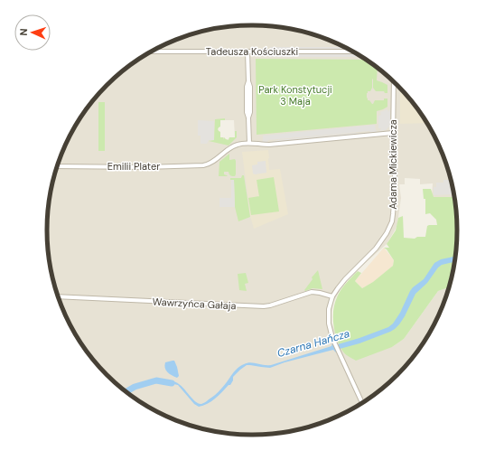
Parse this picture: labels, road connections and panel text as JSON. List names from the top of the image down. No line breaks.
{"streets":{"street":["Tadeusza Kościuszki","Adama Mickiewicza","Emilii Plater","Wawrzyńca Gałaja"]},"crossings":[["Adama Mickiewicza","Wawrzyńca Gałaja"]],"water":["Czarna Hańcza"],"parks":["Park Konstytucji 3 Maja"],"north":"left"}
